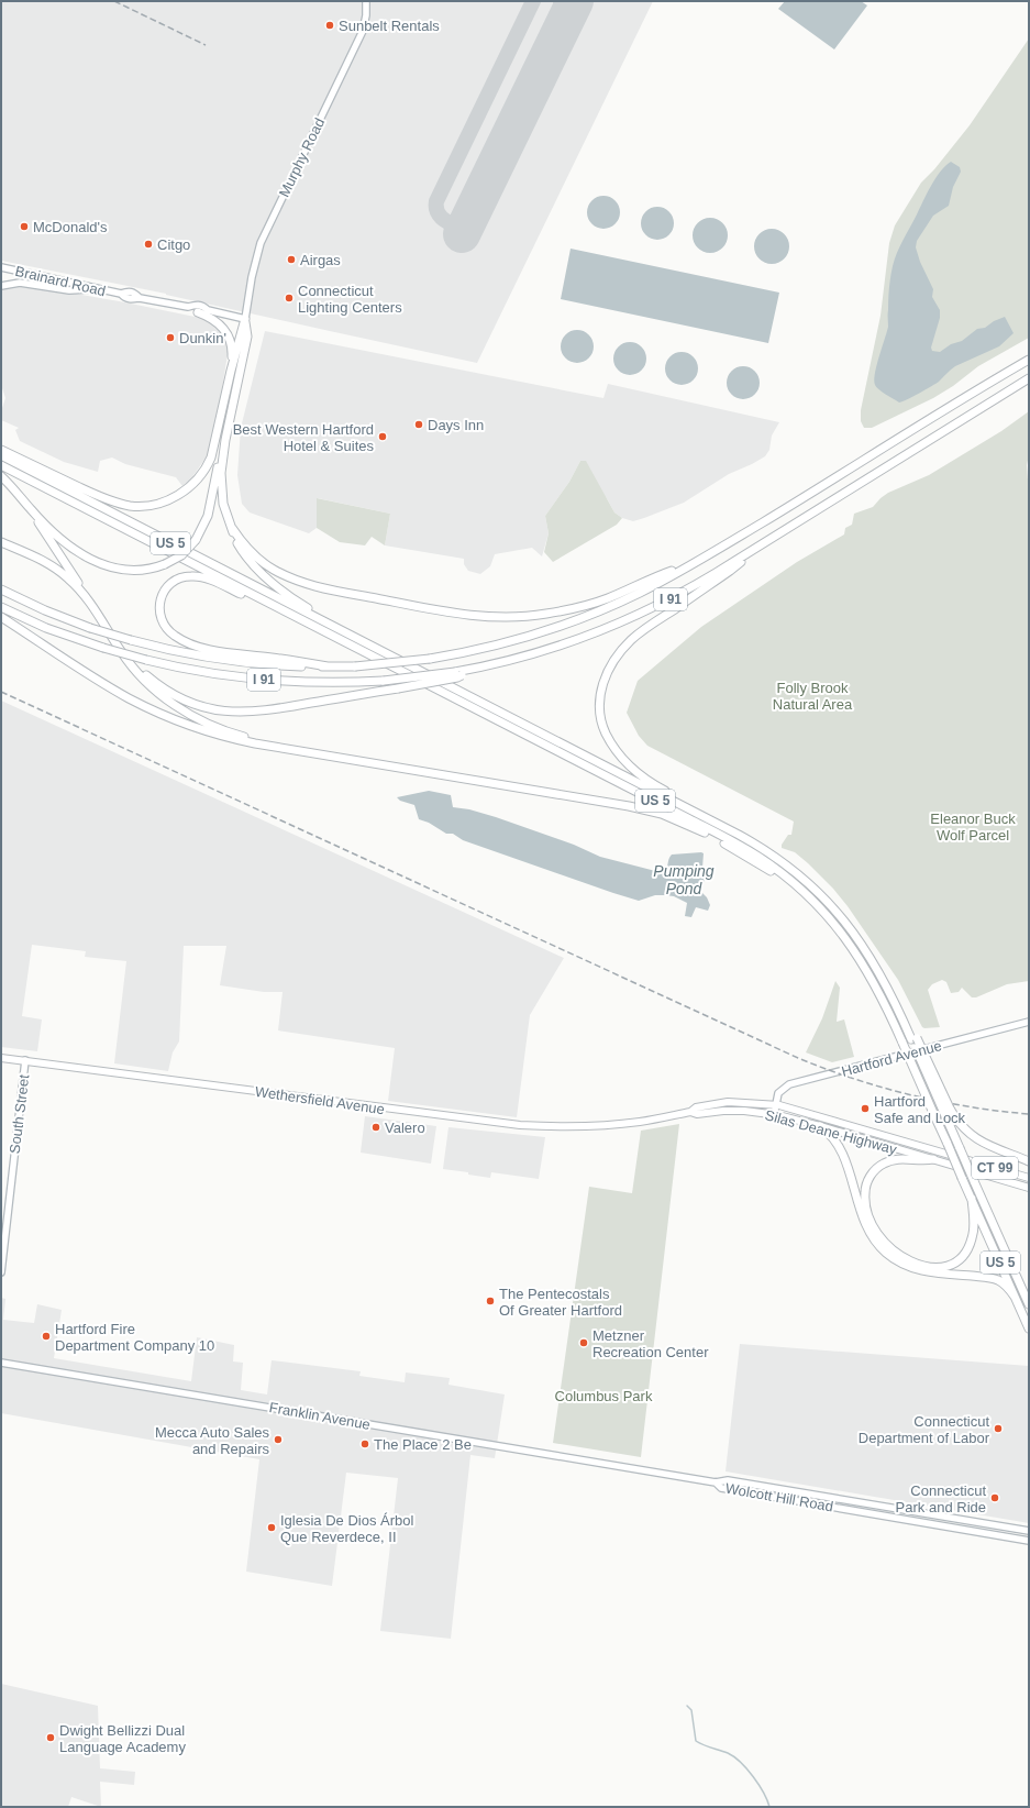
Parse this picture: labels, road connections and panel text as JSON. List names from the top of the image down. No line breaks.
{"streets":{"highway":["US 5","I 91"],"main road":["Murphy Road","Brainard Road","Hartford Avenue","Wethersfield Avenue","South Street","Silas Deane Highway","CT 99","Franklin Avenue","Wolcott Hill Road"]},"crossings":[["Murphy Road","Brainard Road"],["Hartford Avenue","Silas Deane Highway"],["Wethersfield Avenue","South Street"],["Wethersfield Avenue","Silas Deane Highway"],["Franklin Avenue","Wolcott Hill Road"]],"water":["Pumping Pond"],"parks":["Folly Brook Natural Area","Eleanor Buck Wolf Parcel","Columbus Park"],"places":["Sunbelt Rentals","McDonald's","Citgo","Airgas","Connecticut Lighting Centers","Dunkin'","Days Inn","Best Western Hartford Hotel & Suites","Hartford Safe and Lock","Valero","The Pentecostals Of Greater Hartford","Hartford Fire Department Company 10","Metzner Recreation Center","Connecticut Department of Labor","Mecca Auto Sales and Repairs","The Place 2 Be","Connecticut Park and Ride","Iglesia De Dios Árbol Que Reverdece, II","Dwight Bellizzi Dual Language Academy"]}
